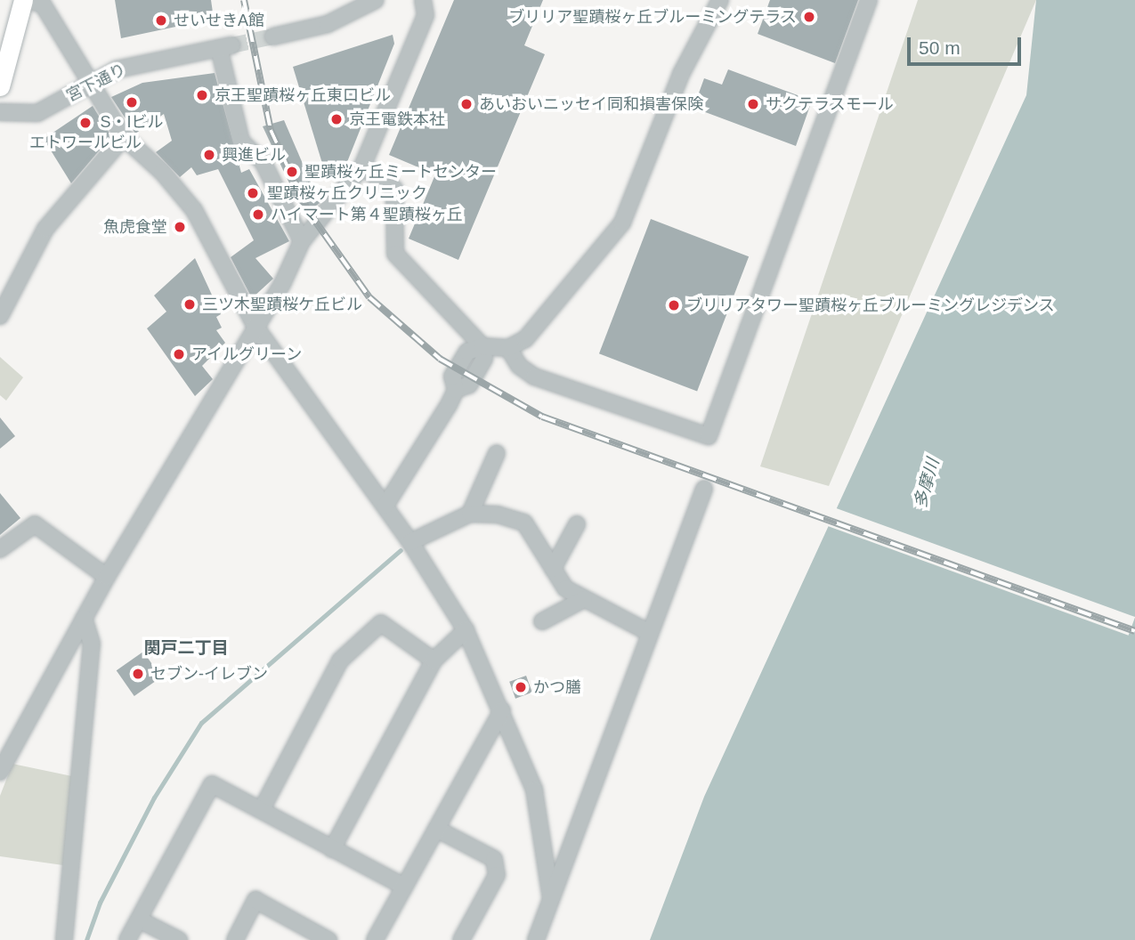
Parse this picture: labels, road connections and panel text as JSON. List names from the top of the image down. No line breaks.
{"streets":{"street":["宮下通り"]},"districts":["関戸二丁目"],"water":["多摩川"],"places":["ブリリア聖蹟桜ヶ丘ブルーミングテラス","せいせきA館","京王聖蹟桜ヶ丘東口ビル","S・Iビル","あいおいニッセイ同和損害保険","サクテラスモール","京王電鉄本社","エトワールビル","興進ビル","聖蹟桜ヶ丘ミートセンター","聖蹟桜ヶ丘クリニック","ハイマート第４聖蹟桜ヶ丘","魚虎食堂","三ツ木聖蹟桜ケ丘ビル","ブリリアタワー聖蹟桜ヶ丘ブルーミングレジデンス","アイルグリーン","セブン-イレブン","かつ膳"],"scale_bar":"50 m"}
